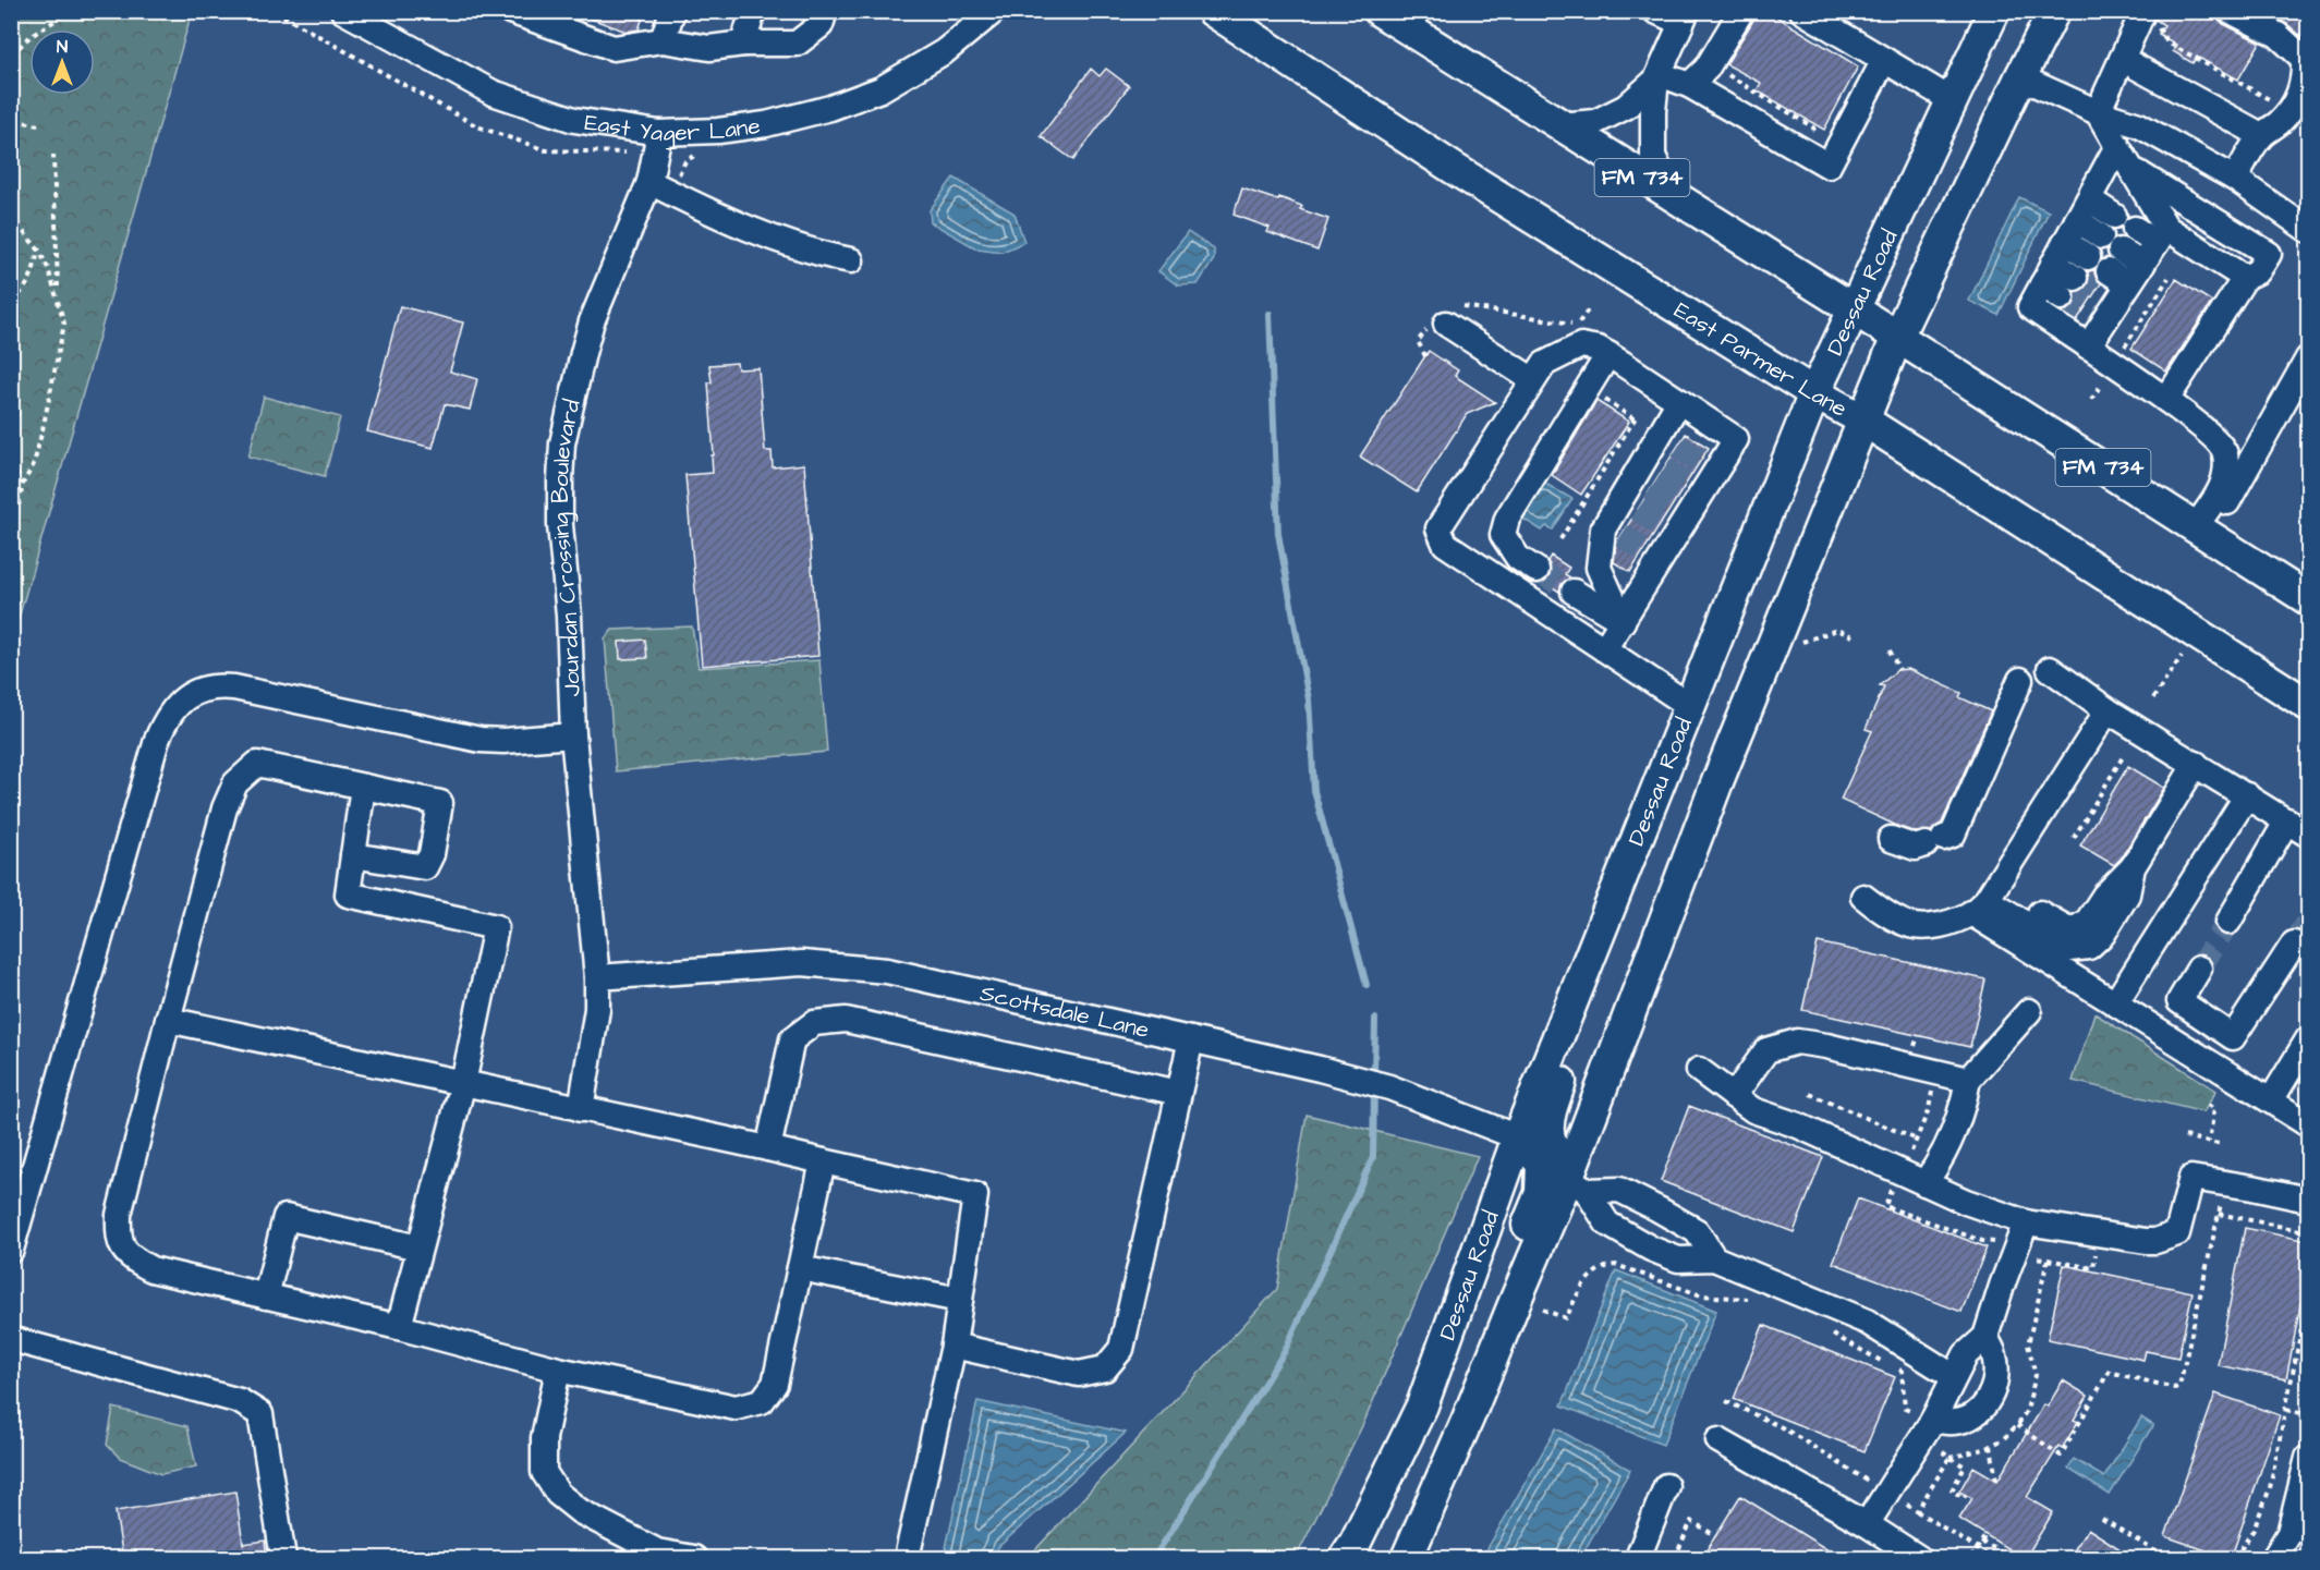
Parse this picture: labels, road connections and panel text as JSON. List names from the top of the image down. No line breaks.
{"streets":{"main road":["FM 734","Dessau Road","East Parmer Lane"],"street":["East Yager Lane","Jourdan Crossing Boulevard","Scottsdale Lane"]},"crossings":[["East Yager Lane","Jourdan Crossing Boulevard"],["FM 734","Dessau Road"],["Dessau Road","East Parmer Lane"],["Dessau Road","Scottsdale Lane"],["Jourdan Crossing Boulevard","Scottsdale Lane"]],"north":"top"}
